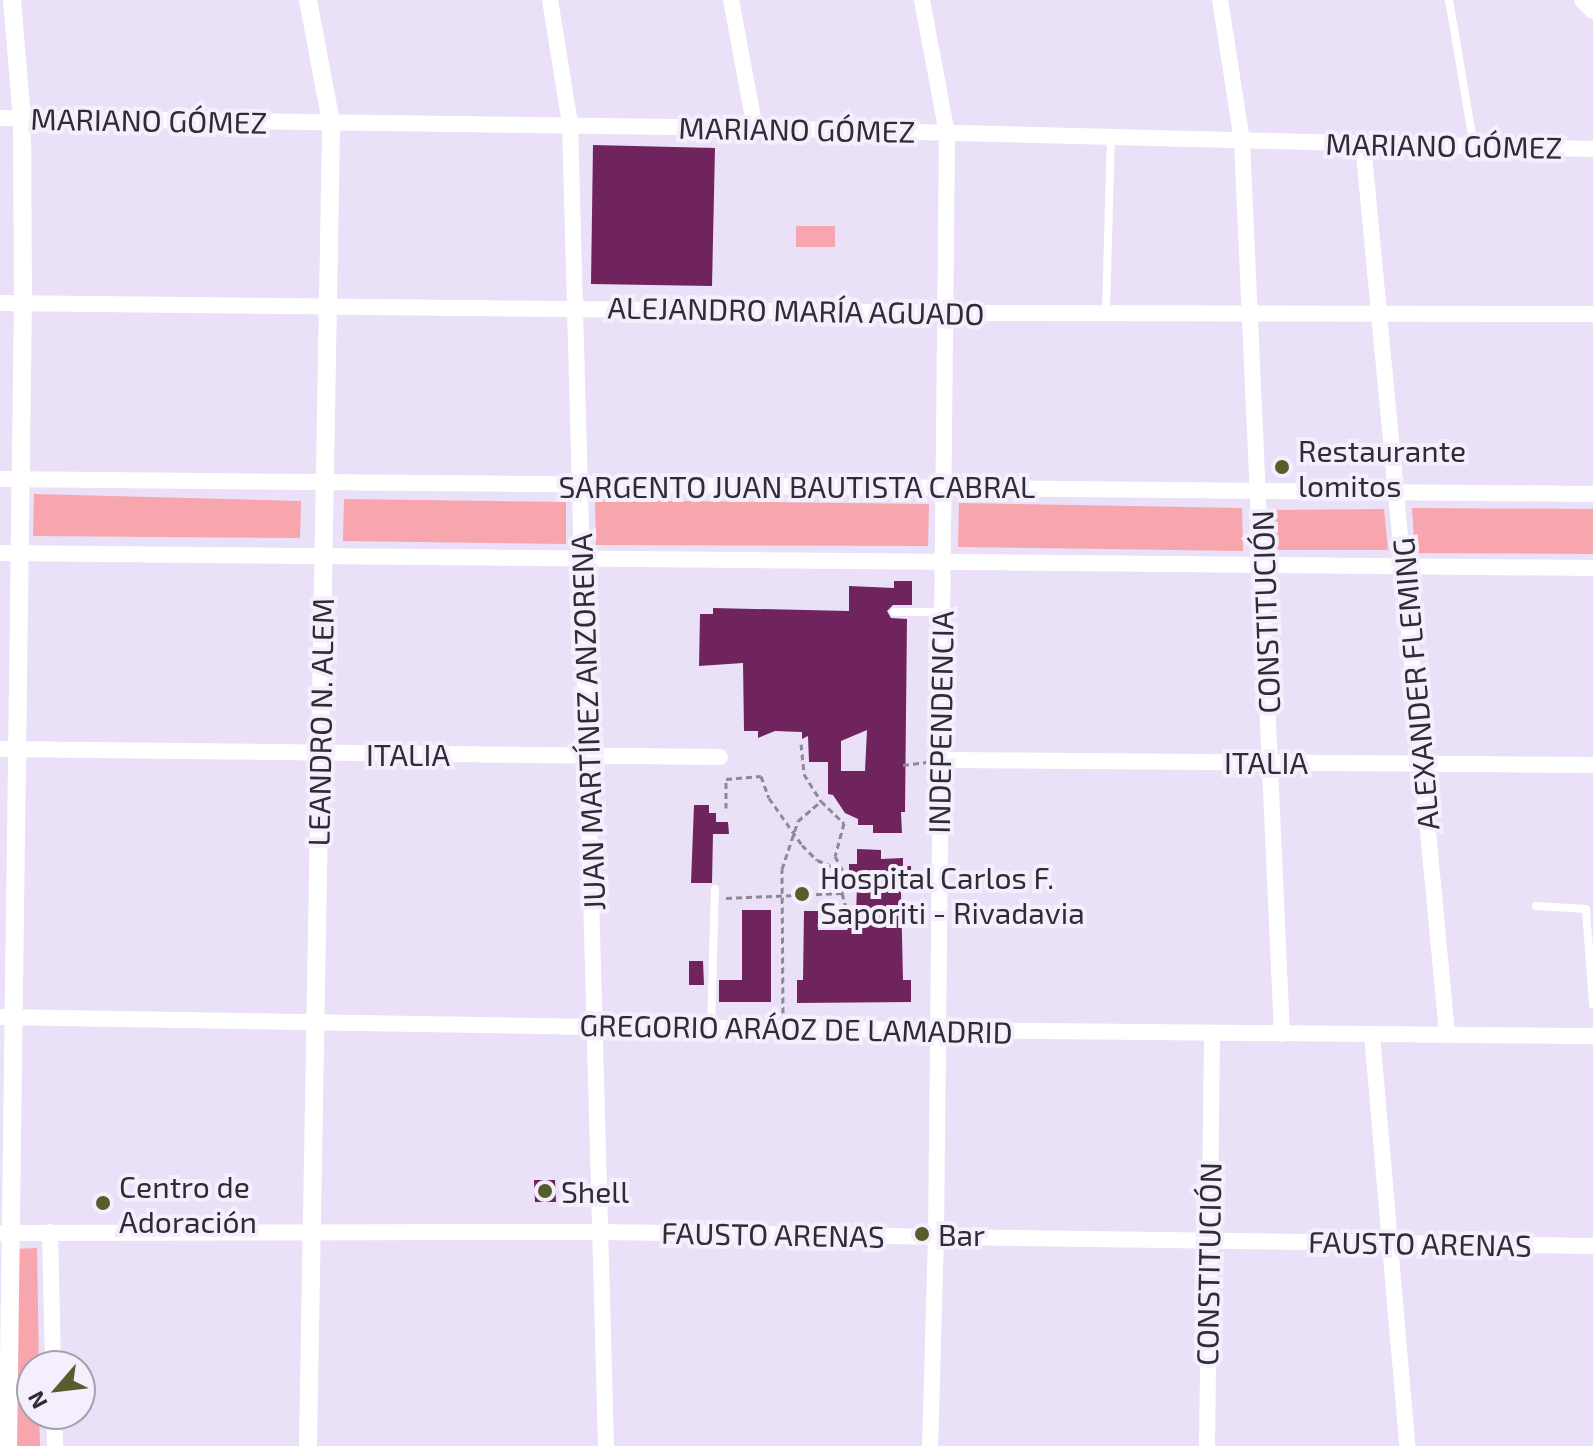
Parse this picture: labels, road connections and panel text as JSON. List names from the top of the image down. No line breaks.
{"streets":{"street":["MARIANO GÓMEZ","ALEJANDRO MARÍA AGUADO","SARGENTO JUAN BAUTISTA CABRAL","CONSTITUCIÓN","ALEXANDER FLEMING","LEANDRO N. ALEM","JUAN MARTÍNEZ ANZORENA","INDEPENDENCIA","ITALIA","GREGORIO ARÁOZ DE LAMADRID","FAUSTO ARENAS"]},"crossings":[["MARIANO GÓMEZ","CONSTITUCIÓN"],["MARIANO GÓMEZ","ALEXANDER FLEMING"],["MARIANO GÓMEZ","LEANDRO N. ALEM"],["MARIANO GÓMEZ","JUAN MARTÍNEZ ANZORENA"],["MARIANO GÓMEZ","INDEPENDENCIA"],["ALEJANDRO MARÍA AGUADO","CONSTITUCIÓN"],["ALEJANDRO MARÍA AGUADO","ALEXANDER FLEMING"],["ALEJANDRO MARÍA AGUADO","LEANDRO N. ALEM"],["ALEJANDRO MARÍA AGUADO","JUAN MARTÍNEZ ANZORENA"],["ALEJANDRO MARÍA AGUADO","INDEPENDENCIA"],["SARGENTO JUAN BAUTISTA CABRAL","CONSTITUCIÓN"],["SARGENTO JUAN BAUTISTA CABRAL","ALEXANDER FLEMING"],["SARGENTO JUAN BAUTISTA CABRAL","LEANDRO N. ALEM"],["SARGENTO JUAN BAUTISTA CABRAL","JUAN MARTÍNEZ ANZORENA"],["SARGENTO JUAN BAUTISTA CABRAL","INDEPENDENCIA"],["CONSTITUCIÓN","ITALIA"],["CONSTITUCIÓN","GREGORIO ARÁOZ DE LAMADRID"],["CONSTITUCIÓN","FAUSTO ARENAS"],["ALEXANDER FLEMING","ITALIA"],["ALEXANDER FLEMING","GREGORIO ARÁOZ DE LAMADRID"],["LEANDRO N. ALEM","ITALIA"],["LEANDRO N. ALEM","GREGORIO ARÁOZ DE LAMADRID"],["LEANDRO N. ALEM","FAUSTO ARENAS"],["JUAN MARTÍNEZ ANZORENA","ITALIA"],["JUAN MARTÍNEZ ANZORENA","GREGORIO ARÁOZ DE LAMADRID"],["JUAN MARTÍNEZ ANZORENA","FAUSTO ARENAS"],["INDEPENDENCIA","ITALIA"],["INDEPENDENCIA","GREGORIO ARÁOZ DE LAMADRID"],["INDEPENDENCIA","FAUSTO ARENAS"]],"places":["Restaurante lomitos","Hospital Carlos F. Saporiti - Rivadavia","Shell","Centro de Adoración","Bar"],"north":"bottom left"}
